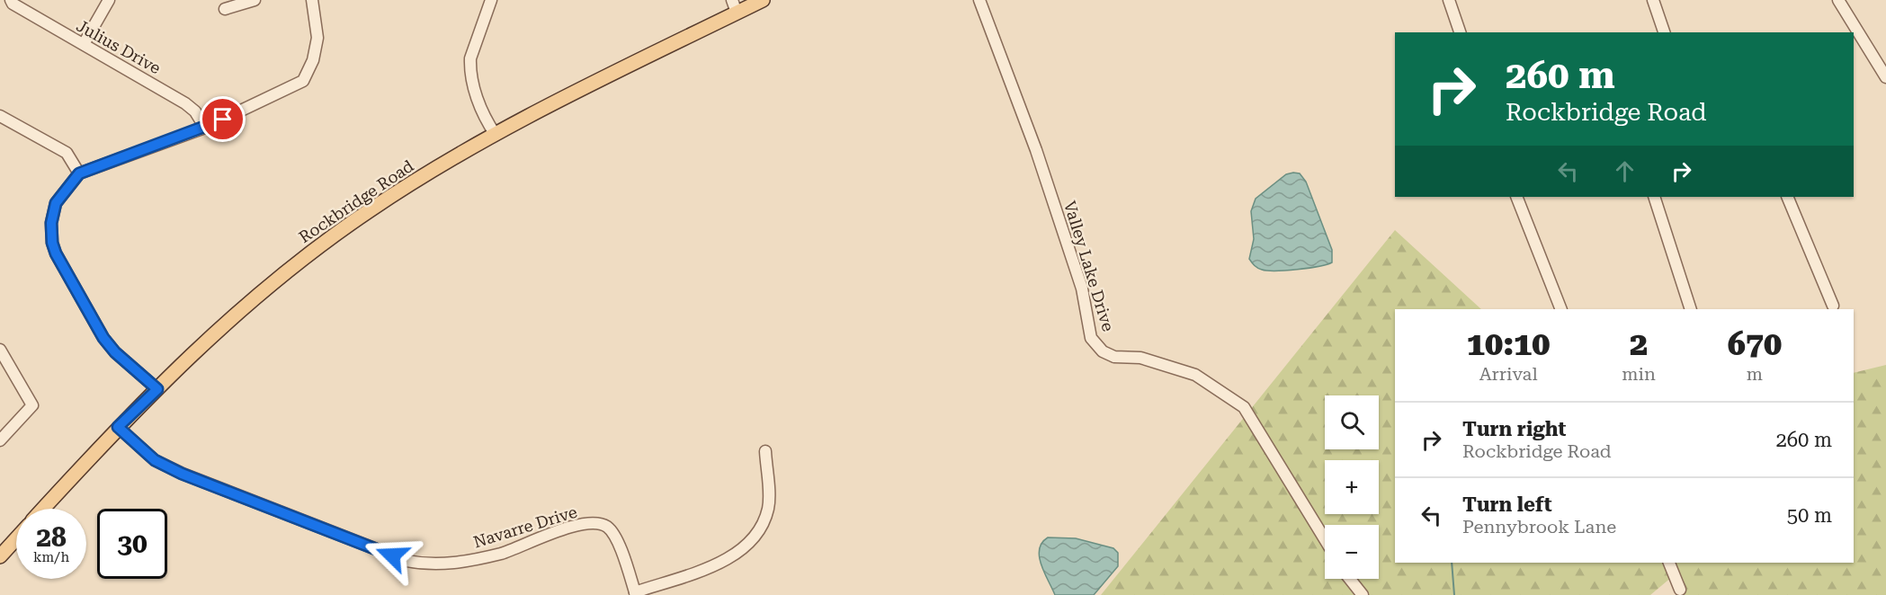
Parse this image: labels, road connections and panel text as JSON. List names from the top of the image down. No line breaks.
{"streets":{"main road":["Rockbridge Road"],"street":["Julius Drive","Valley Lake Drive","Navarre Drive"]},"crossings":[["Rockbridge Road","Navarre Drive"]],"page":{"turn":["260 m","Rockbridge Road"],"eta":["10:10","Arrival","2","min","670","m"],"map_buttons":["+","−"],"list":[{"name":"Turn right","note":"Rockbridge Road","value":"260 m"},{"name":"Turn left","note":"Pennybrook Lane","value":"50 m"}],"speed":"28 km/h","limit":"30"}}
